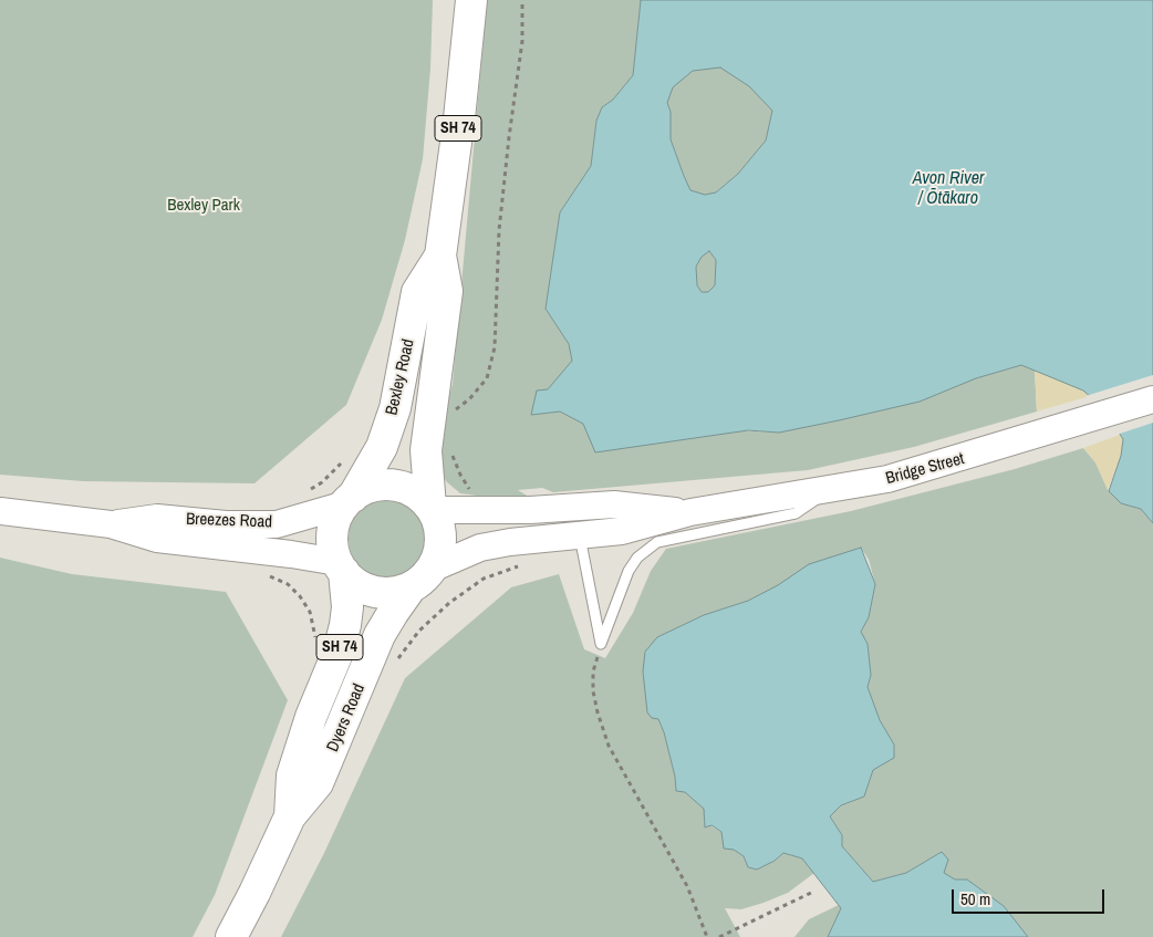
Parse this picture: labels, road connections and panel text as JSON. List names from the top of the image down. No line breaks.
{"streets":{"highway":["SH 74","Bexley Road","Dyers Road"],"main road":["Bridge Street","Breezes Road"]},"crossings":[["SH 74","Bexley Road"],["SH 74","Bridge Street"],["SH 74","Breezes Road"],["SH 74","Dyers Road"],["Bexley Road","Bridge Street"],["Bexley Road","Breezes Road"],["Bexley Road","Dyers Road"],["Bridge Street","Breezes Road"],["Bridge Street","Dyers Road"],["Breezes Road","Dyers Road"]],"water":["Avon River / Ōtākaro"],"parks":["Bexley Park"],"scale_bar":"50 m"}
